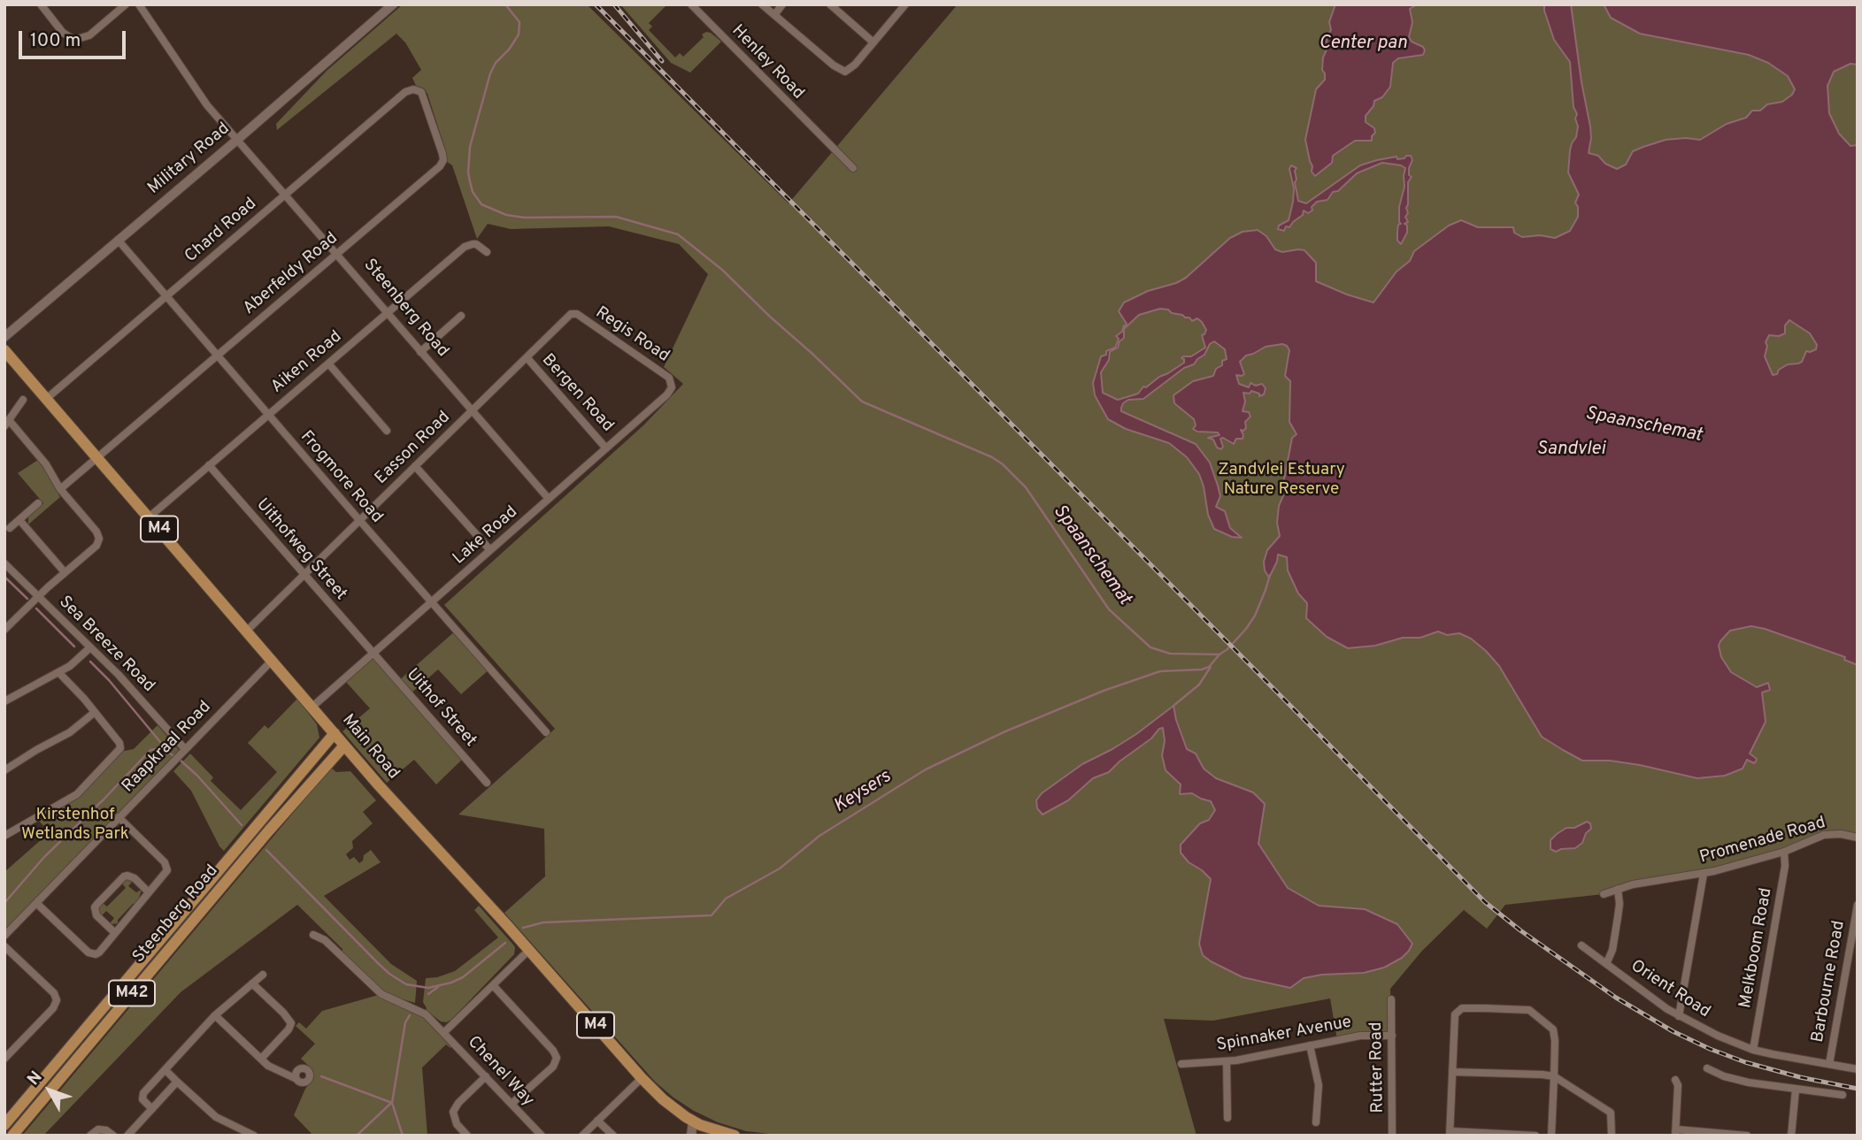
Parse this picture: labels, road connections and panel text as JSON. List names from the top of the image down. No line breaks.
{"streets":{"main road":["Military Road","Steenberg Road","M4","Main Road","M42"],"street":["Henley Road","Chard Road","Aberfeldy Road","Regis Road","Aiken Road","Bergen Road","Easson Road","Frogmore Road","Lake Road","Uithofweg Street","Sea Breeze Road","Uithof Street","Raapkraal Road","Promenade Road","Melkboom Road","Barbourne Road","Orient Road","Spinnaker Avenue","Rutter Road","Chenel Way"]},"crossings":[["Military Road","Steenberg Road"],["Military Road","Frogmore Road"],["Chard Road","Aberfeldy Road"],["Chard Road","Steenberg Road"],["Chard Road","Frogmore Road"],["Chard Road","Main Road"],["Aberfeldy Road","Steenberg Road"],["Aberfeldy Road","Frogmore Road"],["Aberfeldy Road","Main Road"],["Steenberg Road","Aiken Road"],["Steenberg Road","Easson Road"],["Steenberg Road","Lake Road"],["Steenberg Road","Main Road"],["Regis Road","Easson Road"],["Regis Road","Lake Road"],["Aiken Road","Frogmore Road"],["Aiken Road","Uithofweg Street"],["Aiken Road","Main Road"],["Bergen Road","Easson Road"],["Bergen Road","Lake Road"],["Easson Road","Frogmore Road"],["Easson Road","Uithofweg Street"],["Easson Road","Main Road"],["Frogmore Road","Lake Road"],["Lake Road","Uithofweg Street"],["Lake Road","Uithof Street"],["Lake Road","Main Road"],["Uithofweg Street","Uithof Street"],["Sea Breeze Road","Raapkraal Road"],["Raapkraal Road","Main Road"],["Main Road","Chenel Way"],["Promenade Road","Melkboom Road"],["Melkboom Road","Orient Road"],["Barbourne Road","Orient Road"],["Spinnaker Avenue","Rutter Road"]],"water":["Center pan","Spaanschemat","Sandvlei","Keysers"],"parks":["Zandvlei Estuary Nature Reserve","Kirstenhof Wetlands Park"],"scale_bar":"100 m","north":"top left"}
